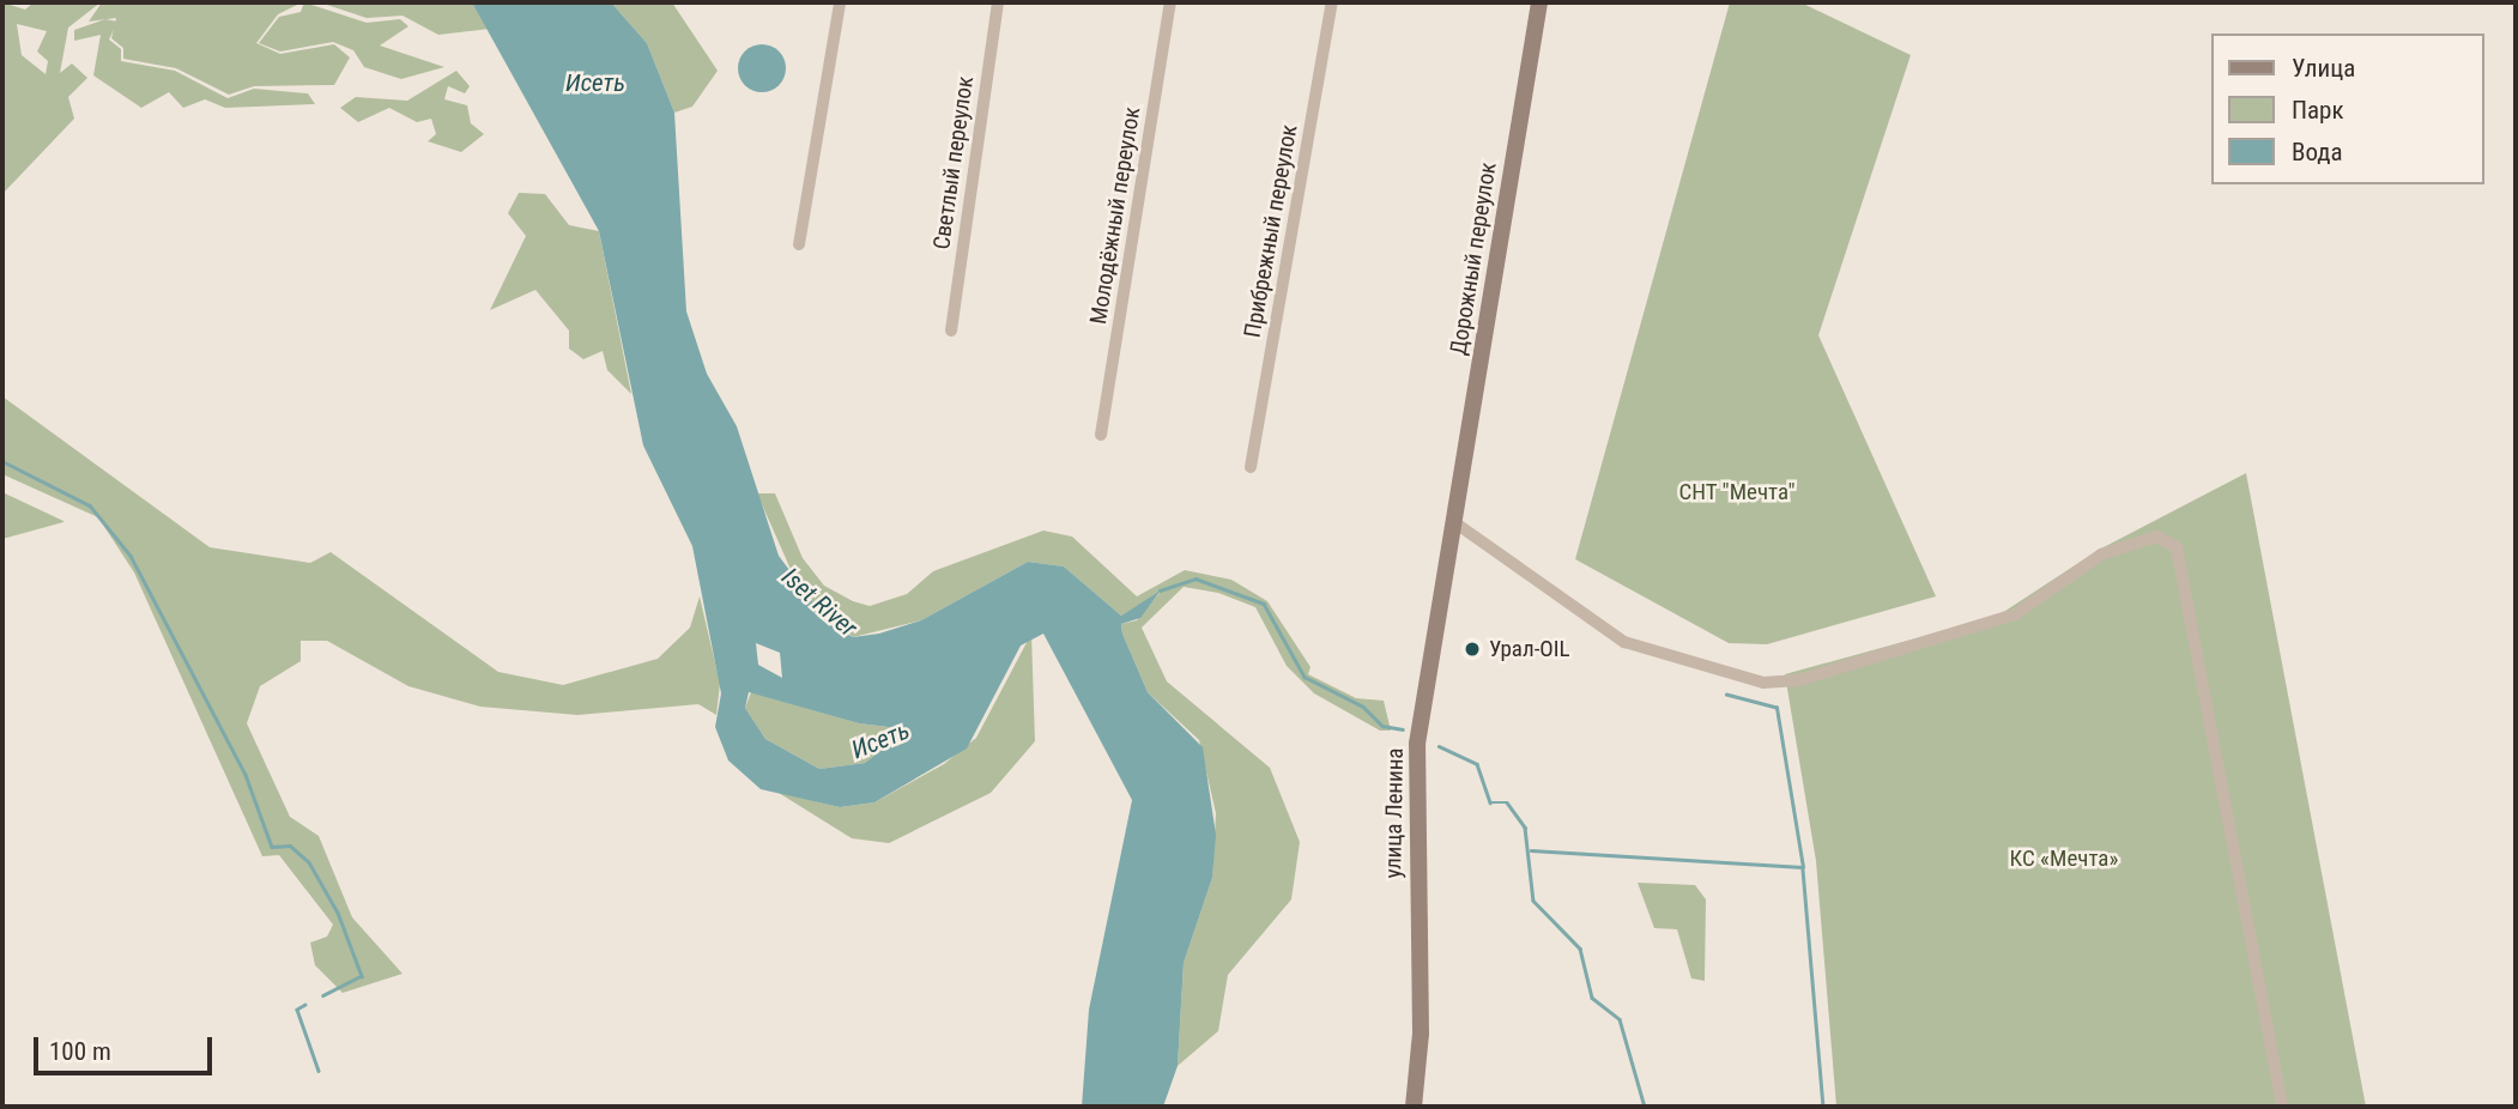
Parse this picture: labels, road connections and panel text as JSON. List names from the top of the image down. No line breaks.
{"streets":{"main road":["Дорожный переулок","улица Ленина"],"street":["Светлый переулок","Молодёжный переулок","Прибрежный переулок"]},"crossings":[["Дорожный переулок","улица Ленина"]],"water":["Исеть","Iset River"],"parks":["СНТ \"Мечта\"","КС «Мечта»"],"places":["Урал-OIL"],"legend":["Улица","Парк","Вода"],"scale_bar":"100 m"}
